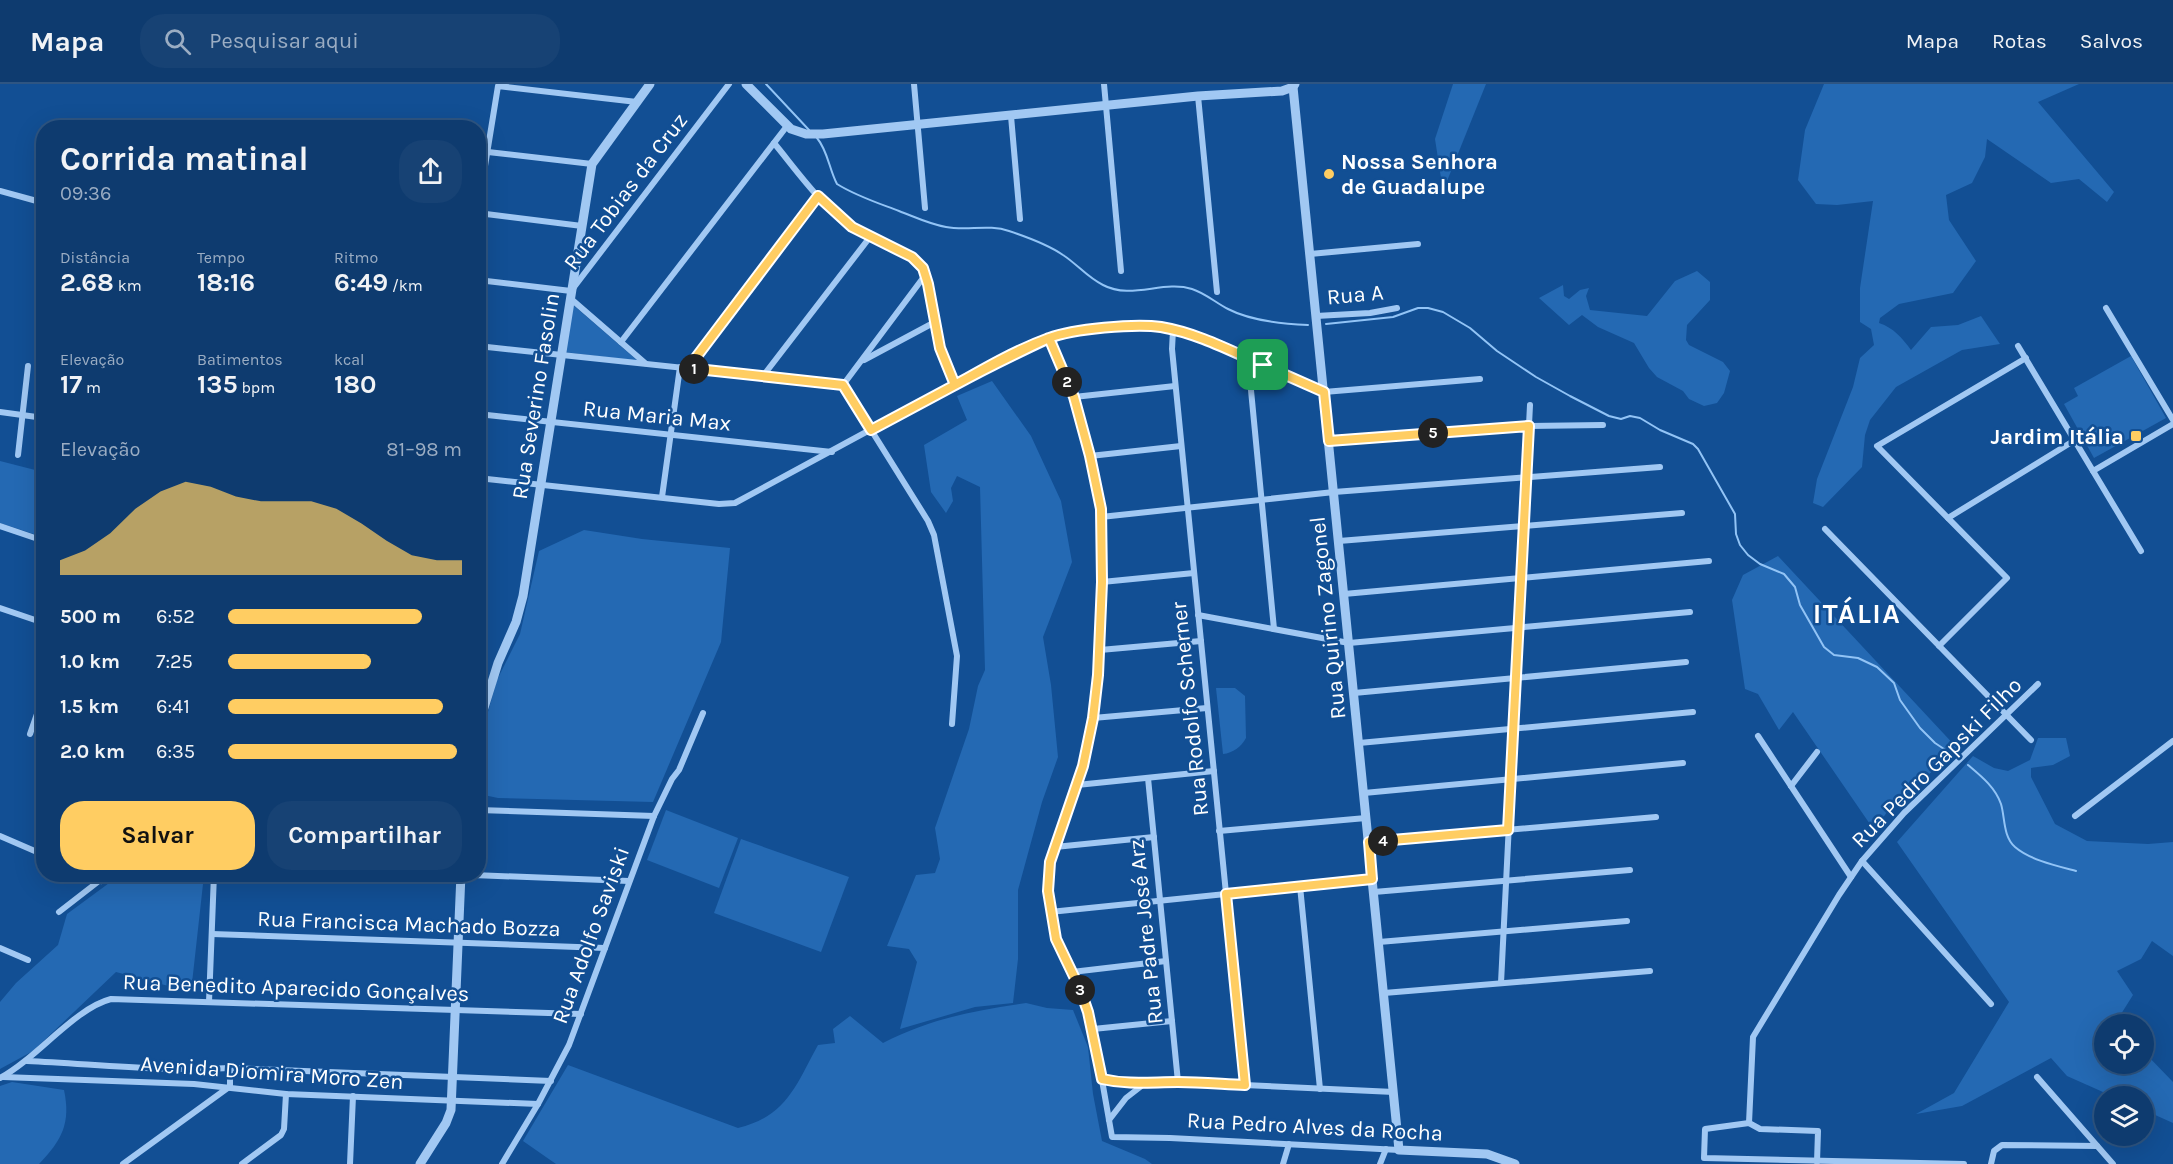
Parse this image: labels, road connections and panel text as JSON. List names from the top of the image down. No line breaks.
{"streets":{"street":["Rua Tobias da Cruz","Rua A","Rua Severino Fasolin","Rua Maria Max","Rua Quirino Zagonel","Rua Rodolfo Scherner","Rua Pedro Gapski Filho","Rua Francisca Machado Bozza","Rua Padre José Arz","Rua Adolfo Saviski","Rua Benedito Aparecido Gonçalves","Avenida Diomira Moro Zen","Rua Pedro Alves da Rocha"]},"crossings":[["Rua Tobias da Cruz","Rua Severino Fasolin"],["Rua A","Rua Quirino Zagonel"],["Rua Severino Fasolin","Rua Maria Max"],["Rua Quirino Zagonel","Rua Pedro Alves da Rocha"],["Rua Francisca Machado Bozza","Rua Adolfo Saviski"],["Rua Adolfo Saviski","Rua Benedito Aparecido Gonçalves"],["Rua Adolfo Saviski","Avenida Diomira Moro Zen"],["Rua Benedito Aparecido Gonçalves","Avenida Diomira Moro Zen"]],"districts":["ITÁLIA"],"places":{"other":["Nossa Senhora de Guadalupe"],"transit":["Jardim Itália"]},"page":{"header":"Mapa","search":"Pesquisar aqui","nav":["Mapa","Rotas","Salvos"],"heading":["Corrida matinal","09:36"],"stats":[["Distância","2.68 km"],["Tempo","18:16"],["Ritmo","6:49 /km"],["Elevação","17 m"],["Batimentos","135 bpm"],["kcal","180"]],"pins":["1","2","5","4","3"],"chart":["Elevação","81–98 m"],"list":[{"name":"500 m","note":"6:52"},{"name":"1.0 km","note":"7:25"},{"name":"1.5 km","note":"6:41"},{"name":"2.0 km","note":"6:35"}],"buttons":["Salvar","Compartilhar"]}}
